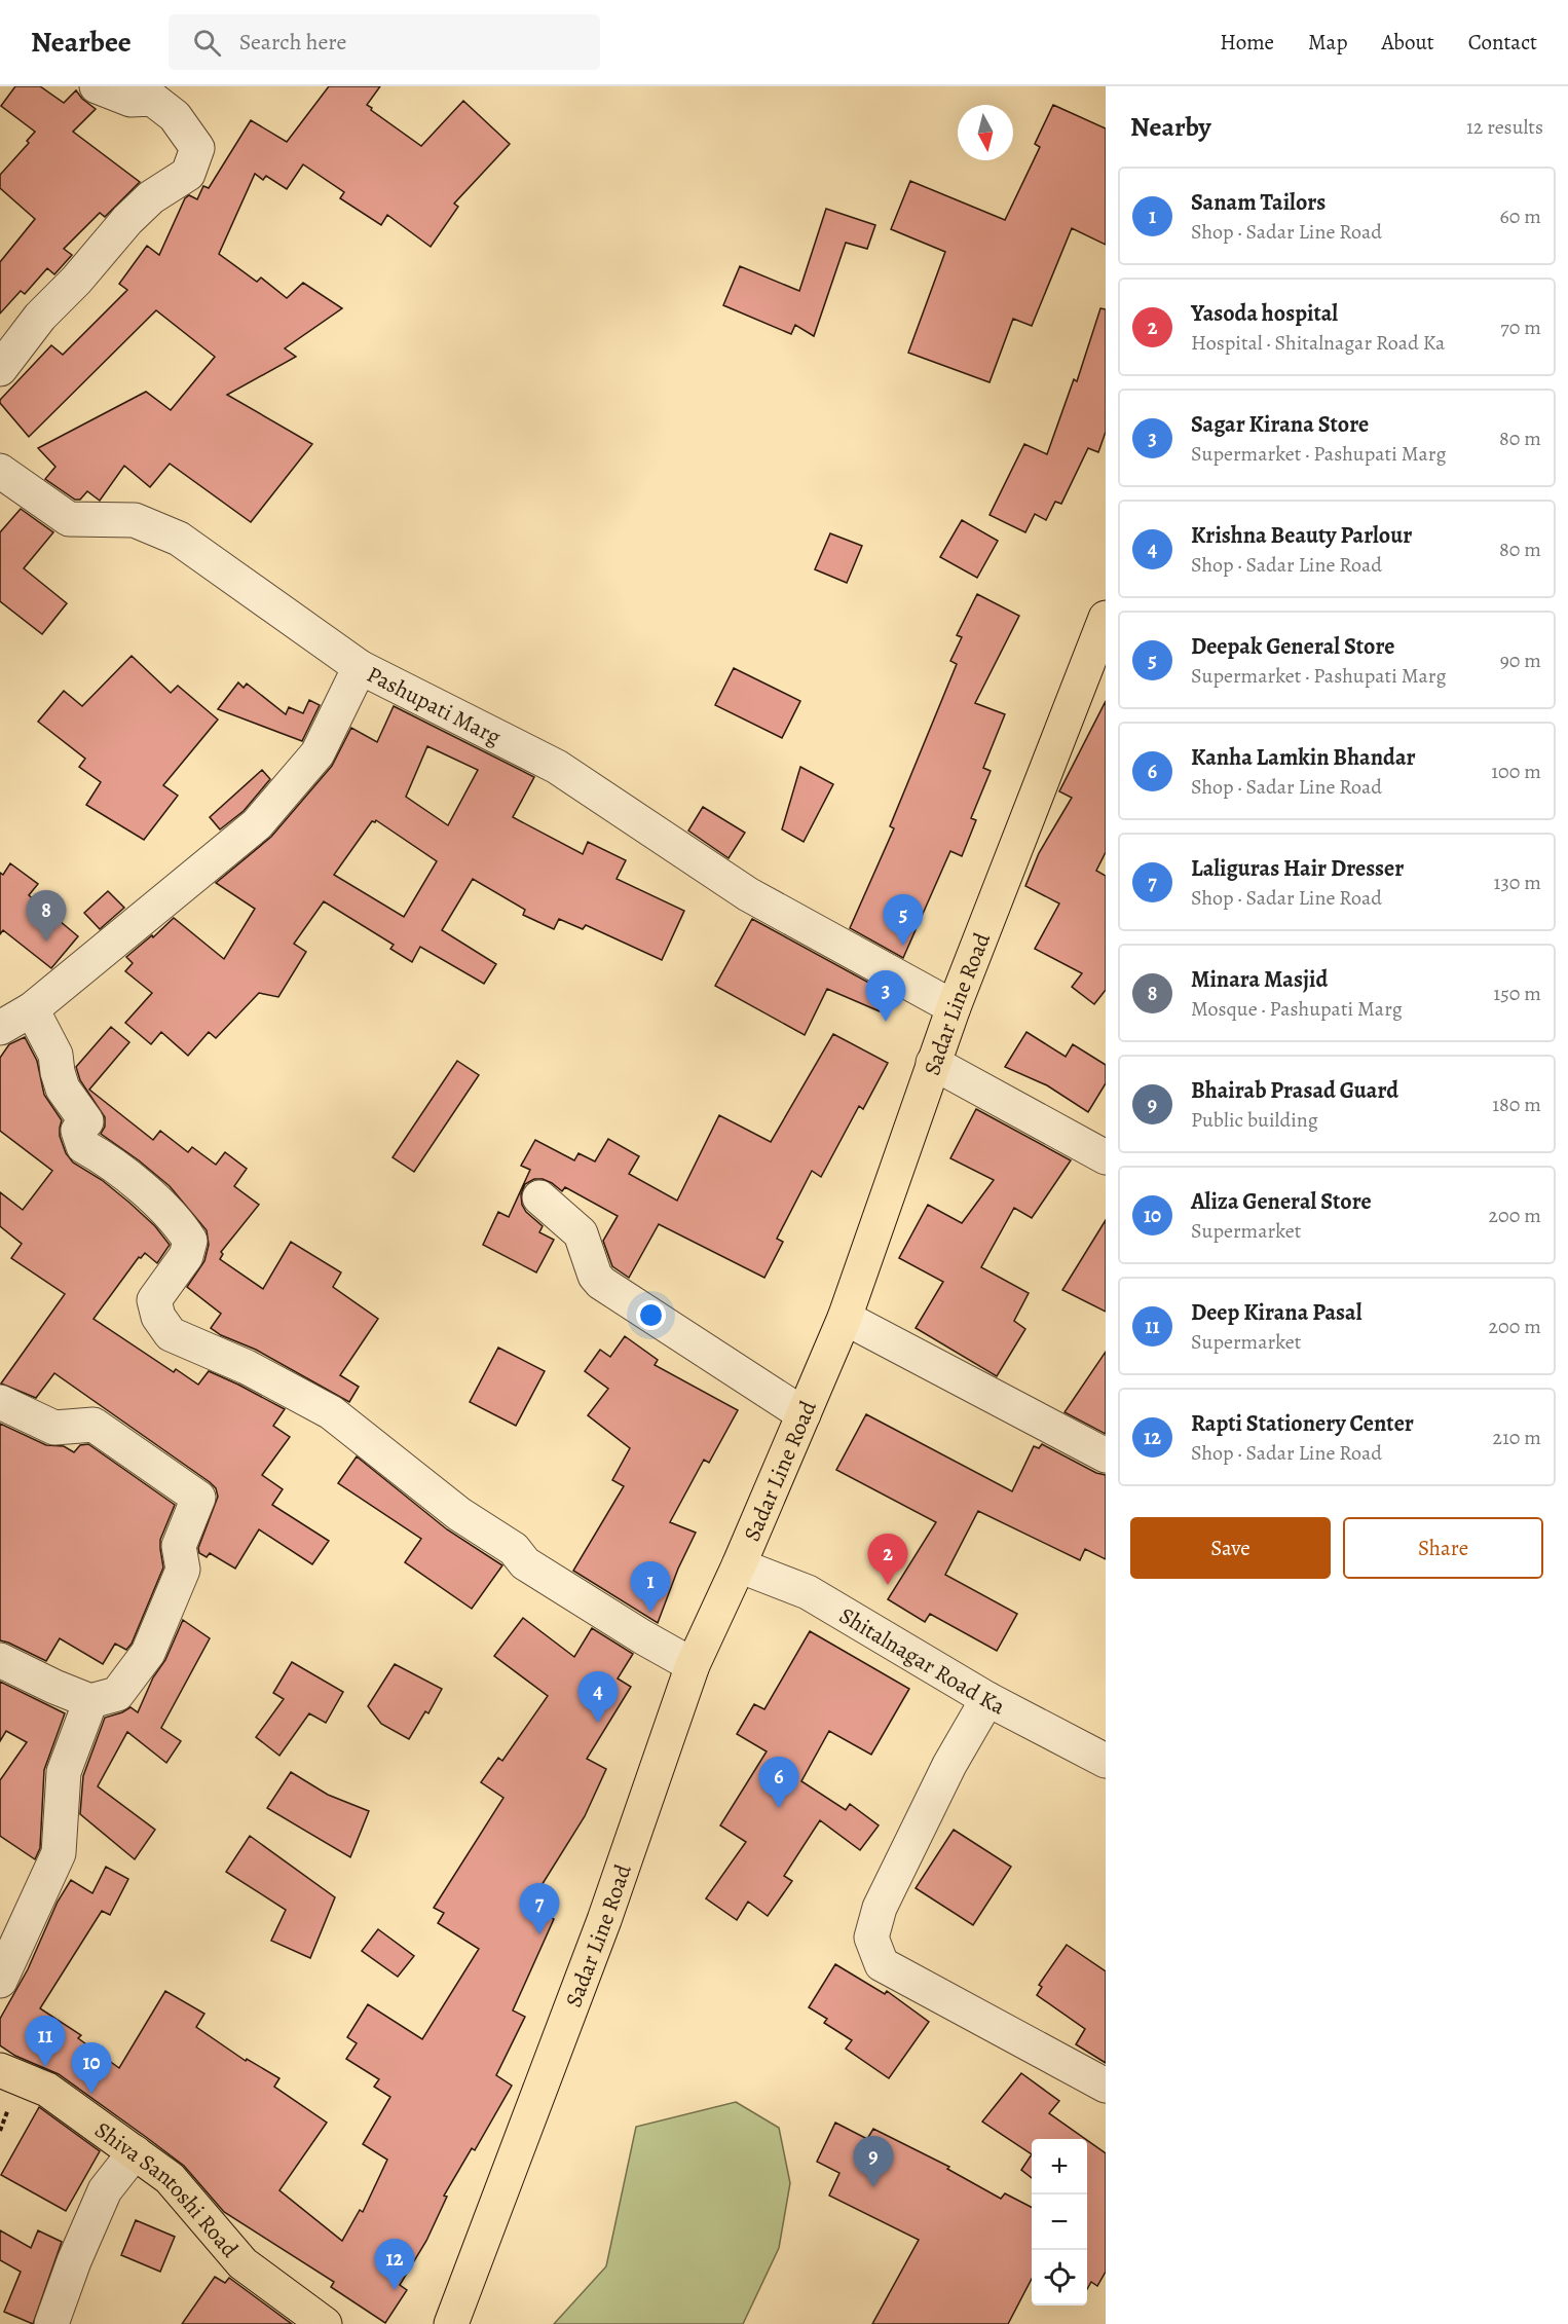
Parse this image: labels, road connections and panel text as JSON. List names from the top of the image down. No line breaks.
{"streets":{"main road":["Sadar Line Road","Shiva Santoshi Road"],"street":["Pashupati Marg","Shitalnagar Road Ka"]},"crossings":[["Pashupati Marg","Sadar Line Road"],["Sadar Line Road","Shitalnagar Road Ka"]],"north":"bottom","page":{"header":"Nearbee","search":"Search here","nav":["Home","Map","About","Contact"],"heading":["Nearby","12 results"],"list":[{"mark":"1","name":"Sanam Tailors","note":"Shop · Sadar Line Road","value":"60 m"},{"mark":"2","name":"Yasoda hospital","note":"Hospital · Shitalnagar Road Ka","value":"70 m"},{"mark":"3","name":"Sagar Kirana Store","note":"Supermarket · Pashupati Marg","value":"80 m"},{"mark":"4","name":"Krishna Beauty Parlour","note":"Shop · Sadar Line Road","value":"80 m"},{"mark":"5","name":"Deepak General Store","note":"Supermarket · Pashupati Marg","value":"90 m"},{"mark":"6","name":"Kanha Lamkin Bhandar","note":"Shop · Sadar Line Road","value":"100 m"},{"mark":"7","name":"Laliguras Hair Dresser","note":"Shop · Sadar Line Road","value":"130 m"},{"mark":"8","name":"Minara Masjid","note":"Mosque · Pashupati Marg","value":"150 m"},{"mark":"9","name":"Bhairab Prasad Guard","note":"Public building","value":"180 m"},{"mark":"10","name":"Aliza General Store","note":"Supermarket","value":"200 m"},{"mark":"11","name":"Deep Kirana Pasal","note":"Supermarket","value":"200 m"},{"mark":"12","name":"Rapti Stationery Center","note":"Shop · Sadar Line Road","value":"210 m"}],"pins":["8","5","3","2","1","4","6","7","11","10","9","12"],"buttons":["Save","Share"],"map_buttons":["+","−"]}}
